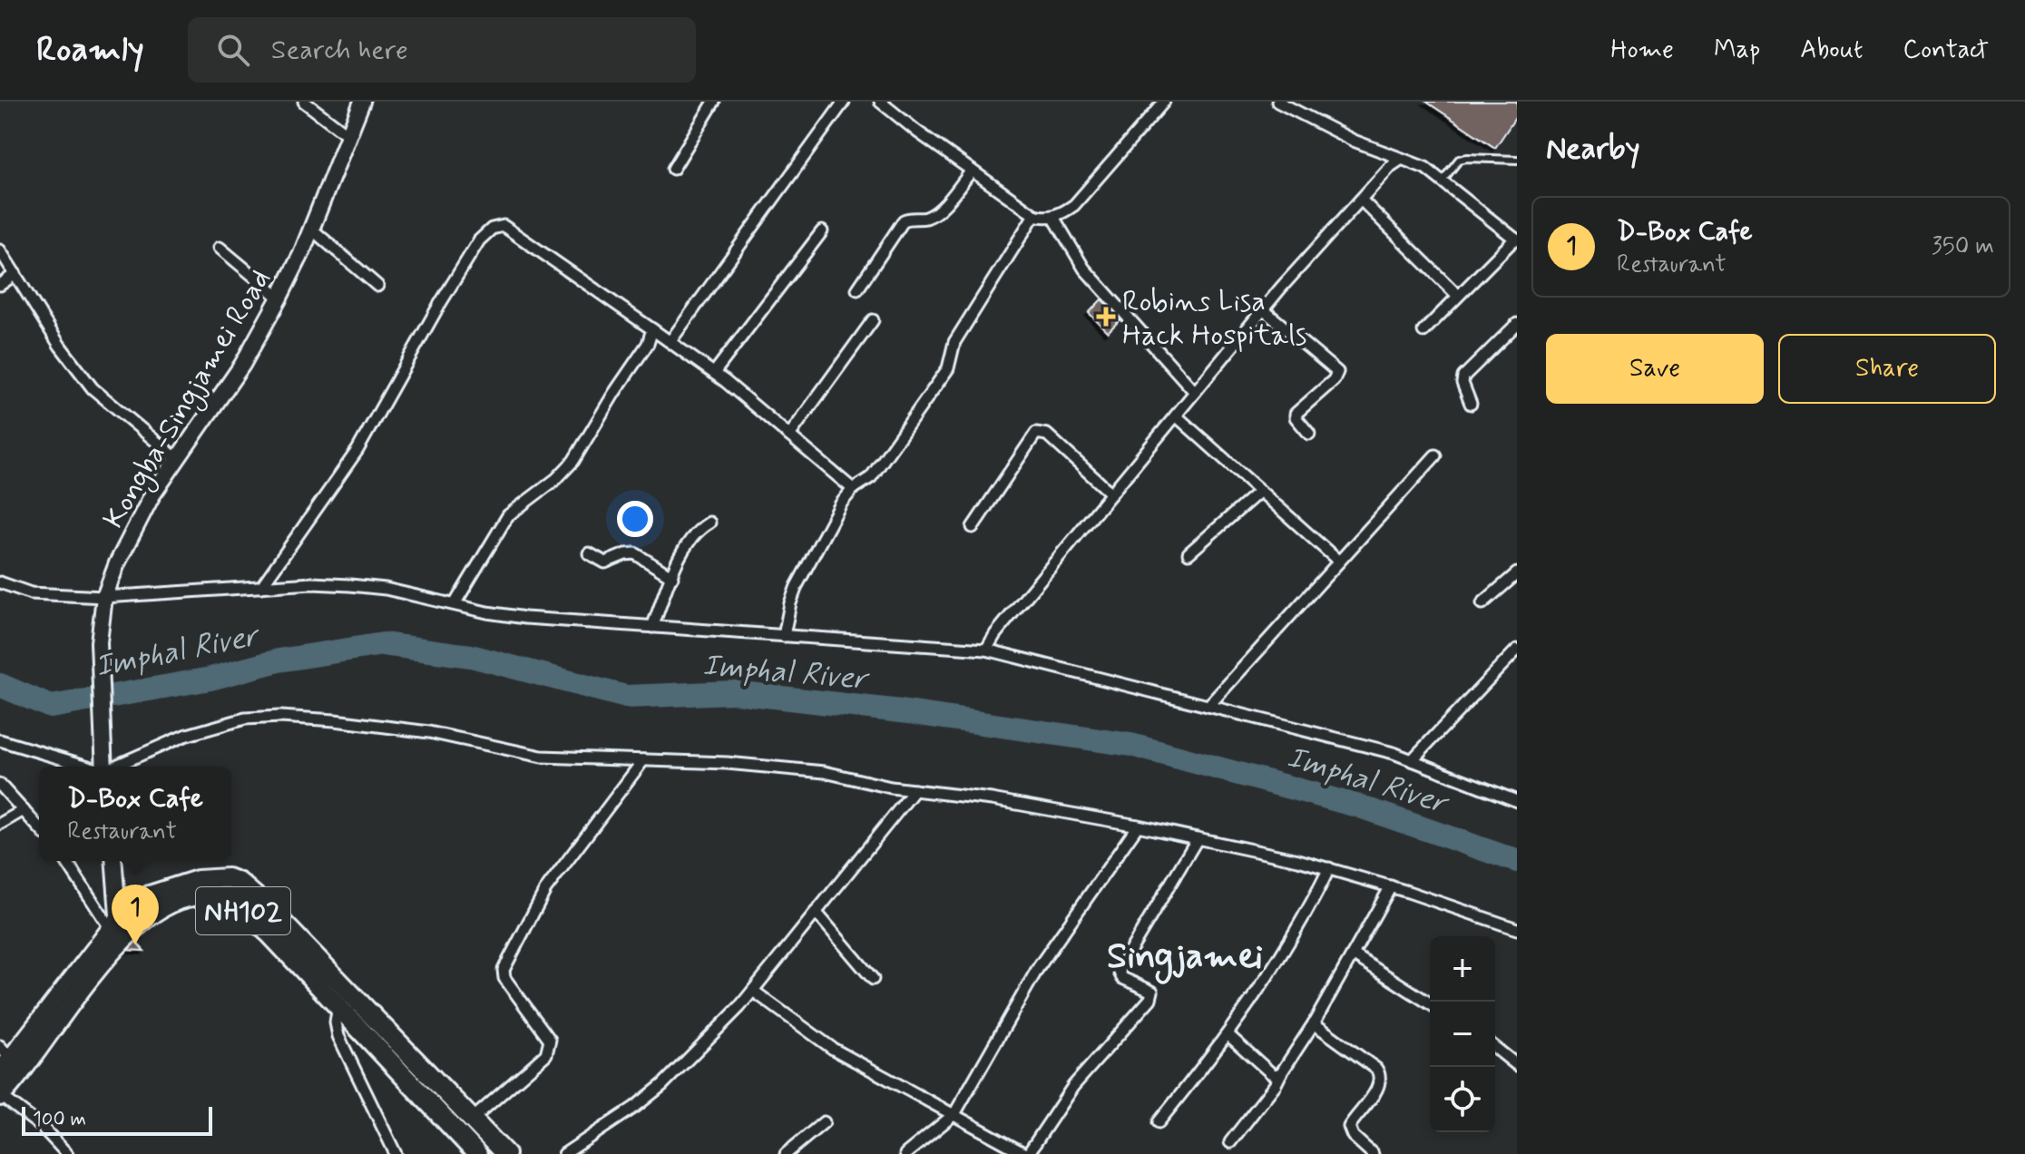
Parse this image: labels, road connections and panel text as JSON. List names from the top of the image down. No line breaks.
{"streets":{"highway":["NH102"],"street":["Kongba-Singjamei Road"]},"districts":["Singjamei"],"water":["Imphal River"],"places":{"health":["Robins Lisa Hack Hospitals"]},"scale_bar":"100 m","page":{"header":"Roamly","search":"Search here","nav":["Home","Map","About","Contact"],"heading":"Nearby","list":[{"mark":"1","name":"D-Box Cafe","note":"Restaurant","value":"350 m"}],"buttons":["Save","Share"],"popup":["D-Box Cafe","Restaurant"],"pins":"1","map_buttons":["+","−"],"scale":"100 m"}}
